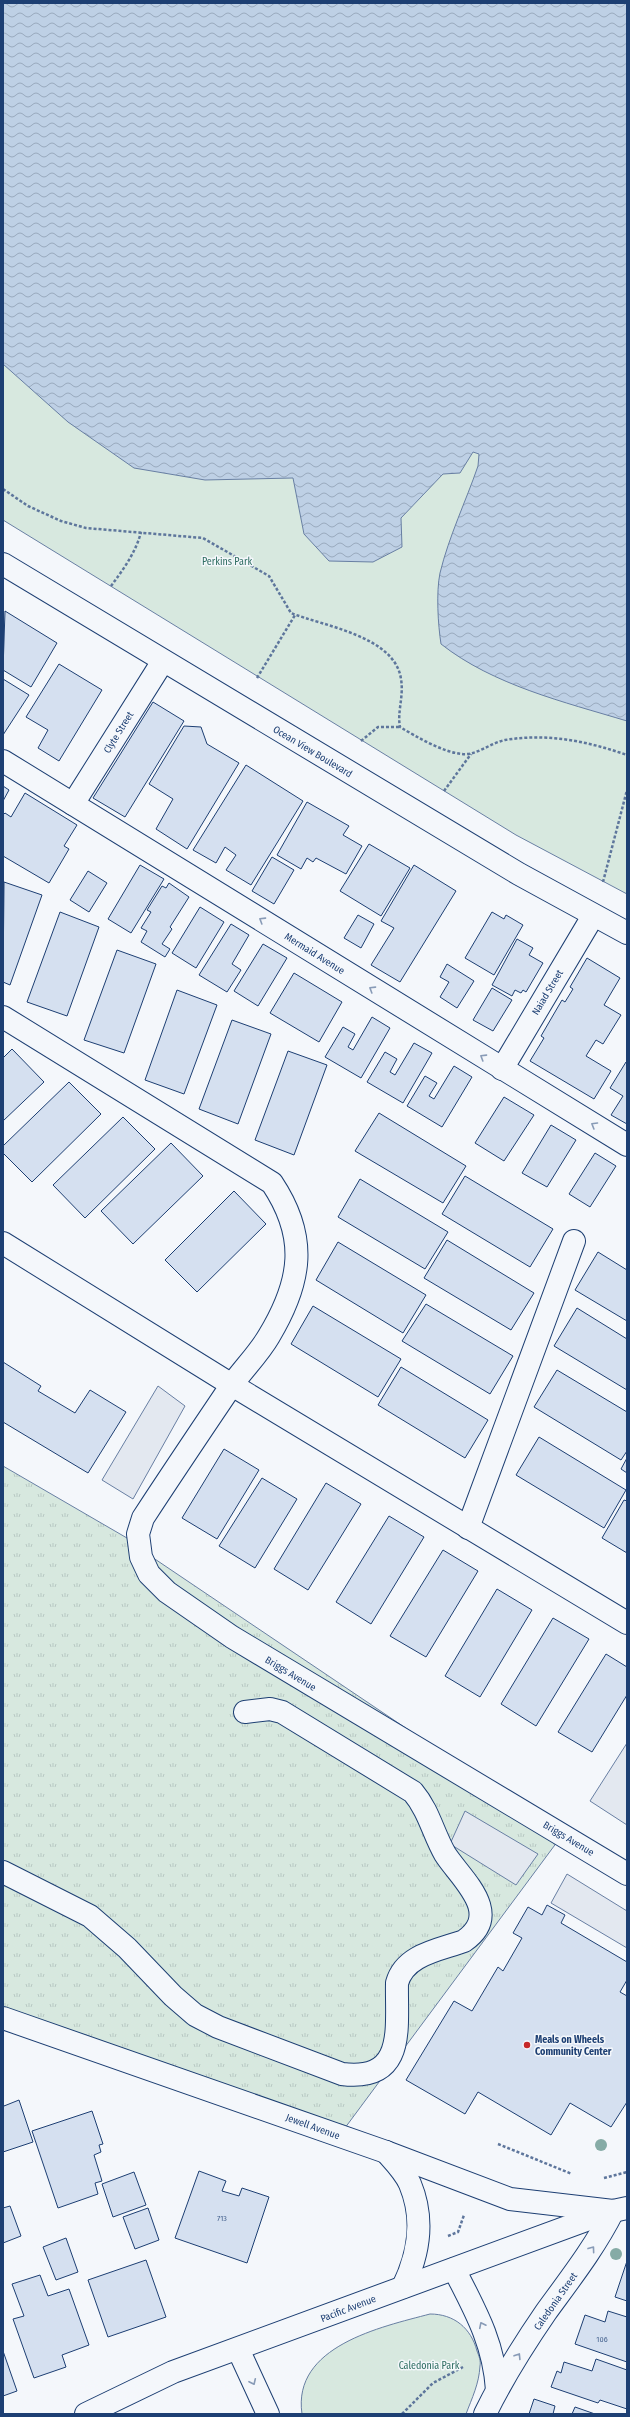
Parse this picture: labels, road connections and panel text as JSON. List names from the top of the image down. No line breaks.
{"streets":{"street":["Clyte Street","Ocean View Boulevard","Mermaid Avenue","Naiad Street","Briggs Avenue","Jewell Avenue","Caledonia Street","Pacific Avenue"]},"crossings":[["Clyte Street","Ocean View Boulevard"],["Clyte Street","Mermaid Avenue"],["Ocean View Boulevard","Naiad Street"],["Mermaid Avenue","Naiad Street"],["Jewell Avenue","Caledonia Street"],["Jewell Avenue","Pacific Avenue"],["Caledonia Street","Pacific Avenue"]],"one_way":["Mermaid Avenue","Caledonia Street"],"parks":["Perkins Park","Caledonia Park"],"places":["Meals on Wheels Community Center"],"house_numbers":["713","106"]}
